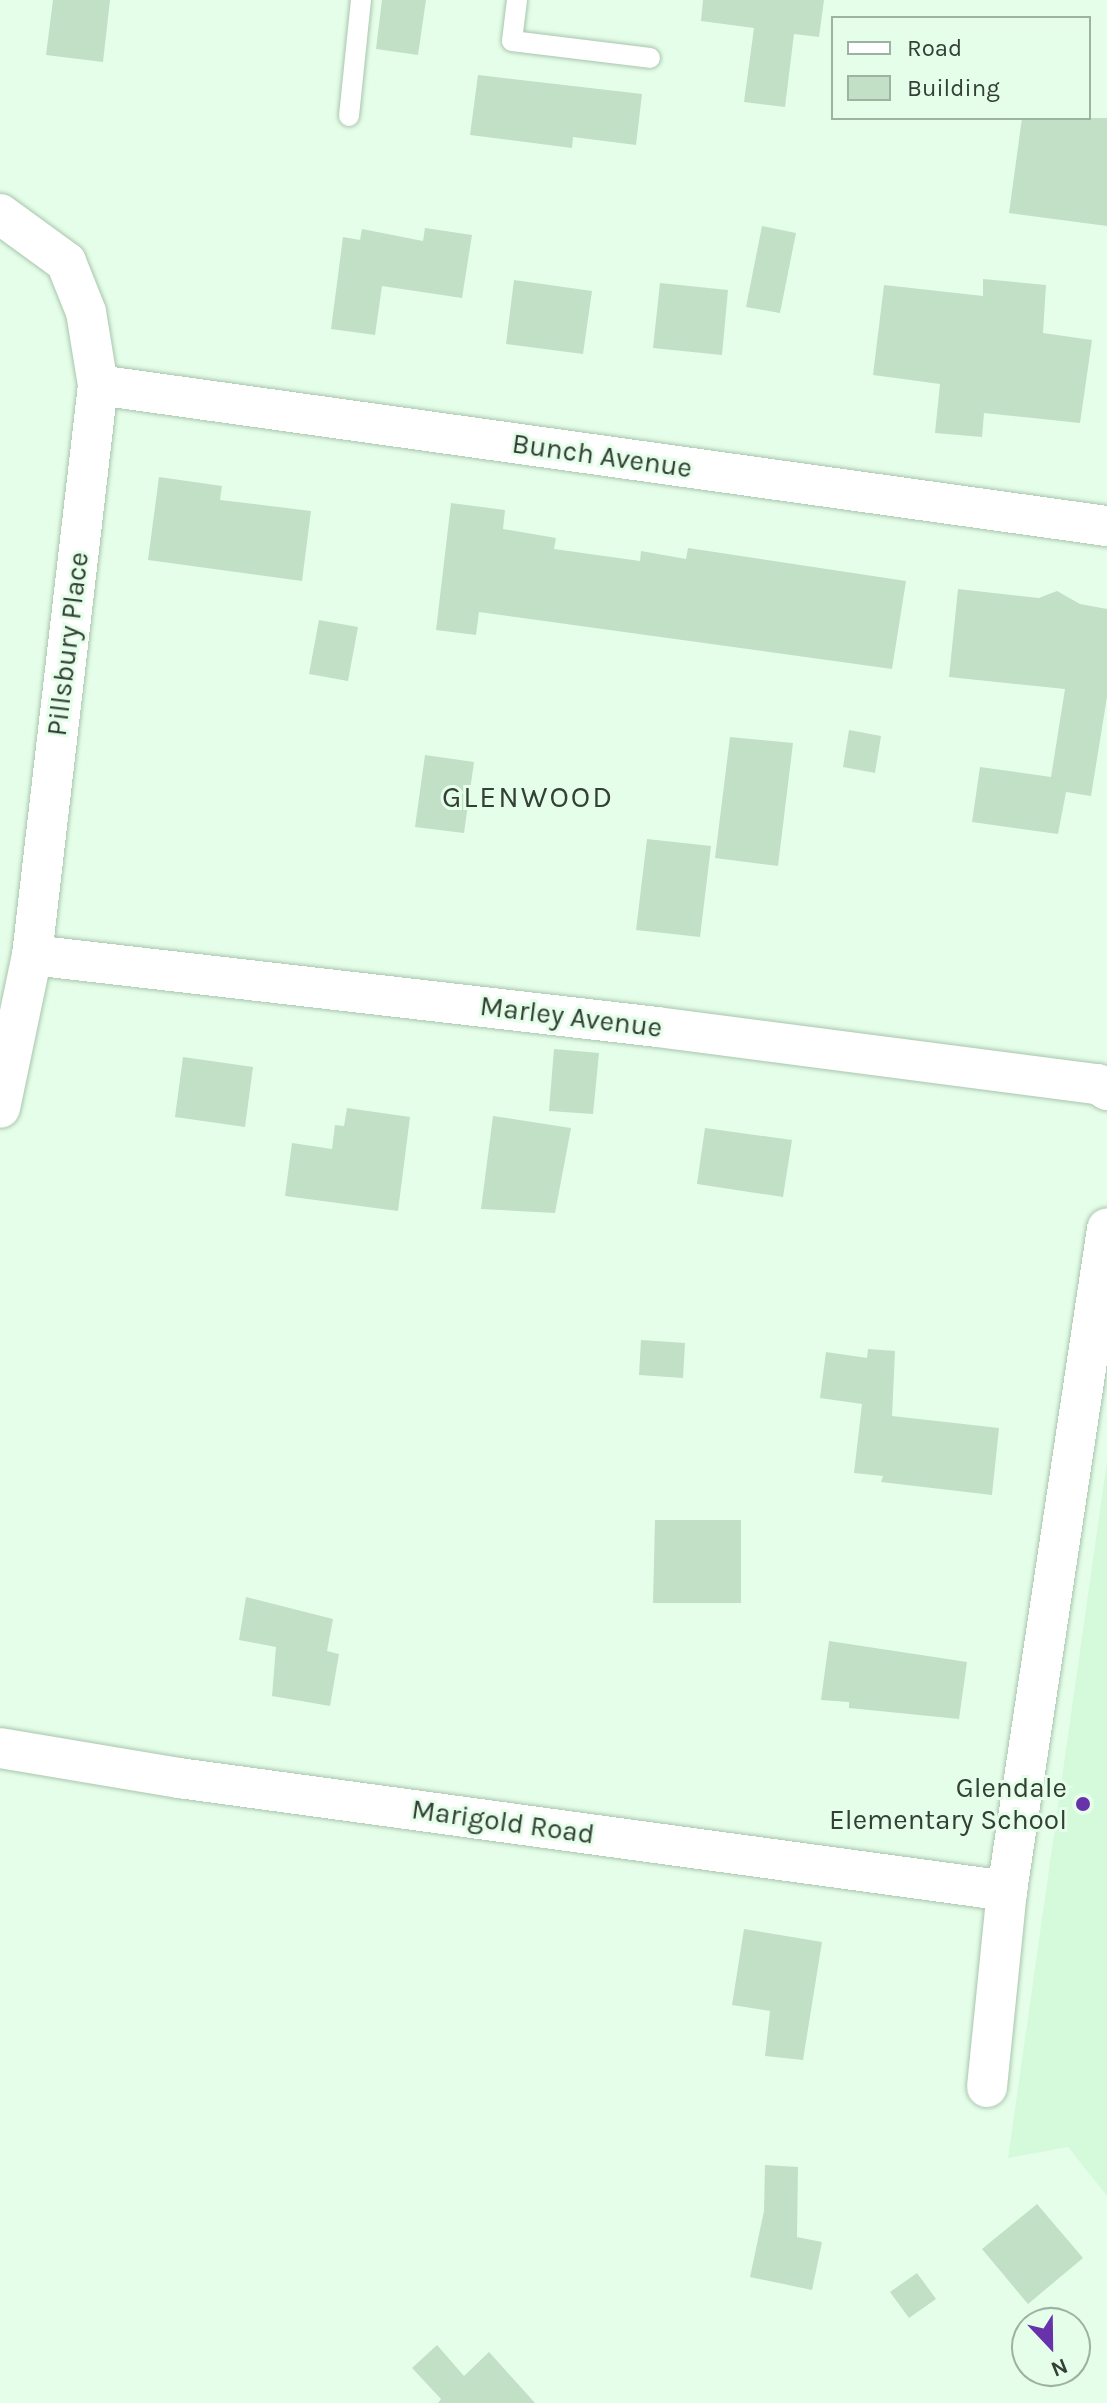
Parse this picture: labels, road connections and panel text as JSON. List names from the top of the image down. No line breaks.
{"streets":{"street":["Bunch Avenue","Pillsbury Place","Marley Avenue","Marigold Road"]},"crossings":[["Bunch Avenue","Pillsbury Place"],["Pillsbury Place","Marley Avenue"]],"districts":["GLENWOOD"],"places":["Glendale Elementary School"],"legend":["Road","Building"],"north":"bottom"}
